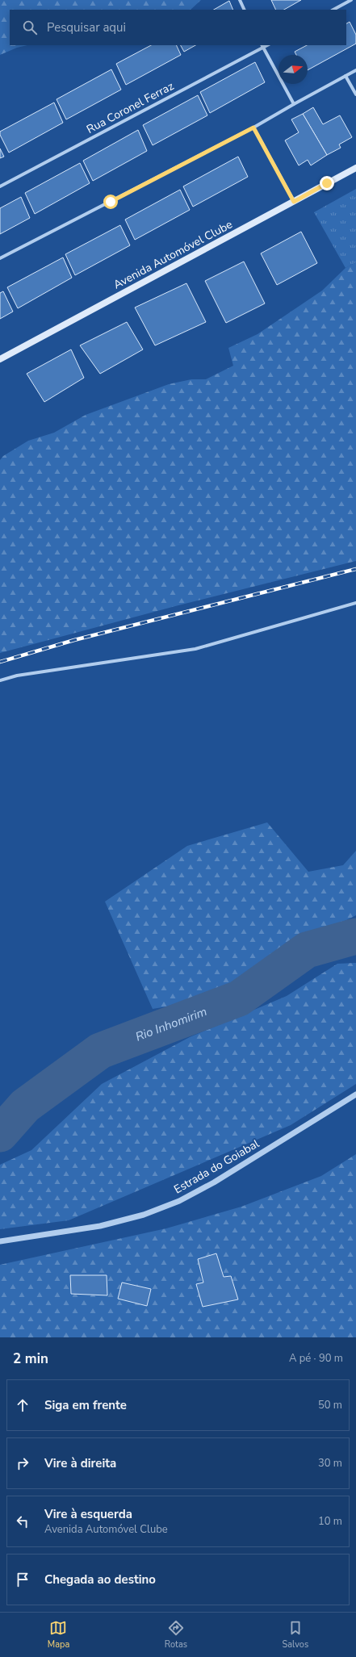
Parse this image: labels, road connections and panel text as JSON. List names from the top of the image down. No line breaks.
{"streets":{"main road":["Avenida Automóvel Clube"],"street":["Rua Coronel Ferraz","Estrada do Goiabal"]},"water":["Rio Inhomirim"],"north":"right","page":{"search":"Pesquisar aqui","heading":["2 min","A pé · 90 m"],"list":[["Siga em frente","50 m"],["Vire à direita","30 m"],["Vire à esquerda","Avenida Automóvel Clube","10 m"],"Chegada ao destino"],"nav":["Mapa","Rotas","Salvos"]}}
